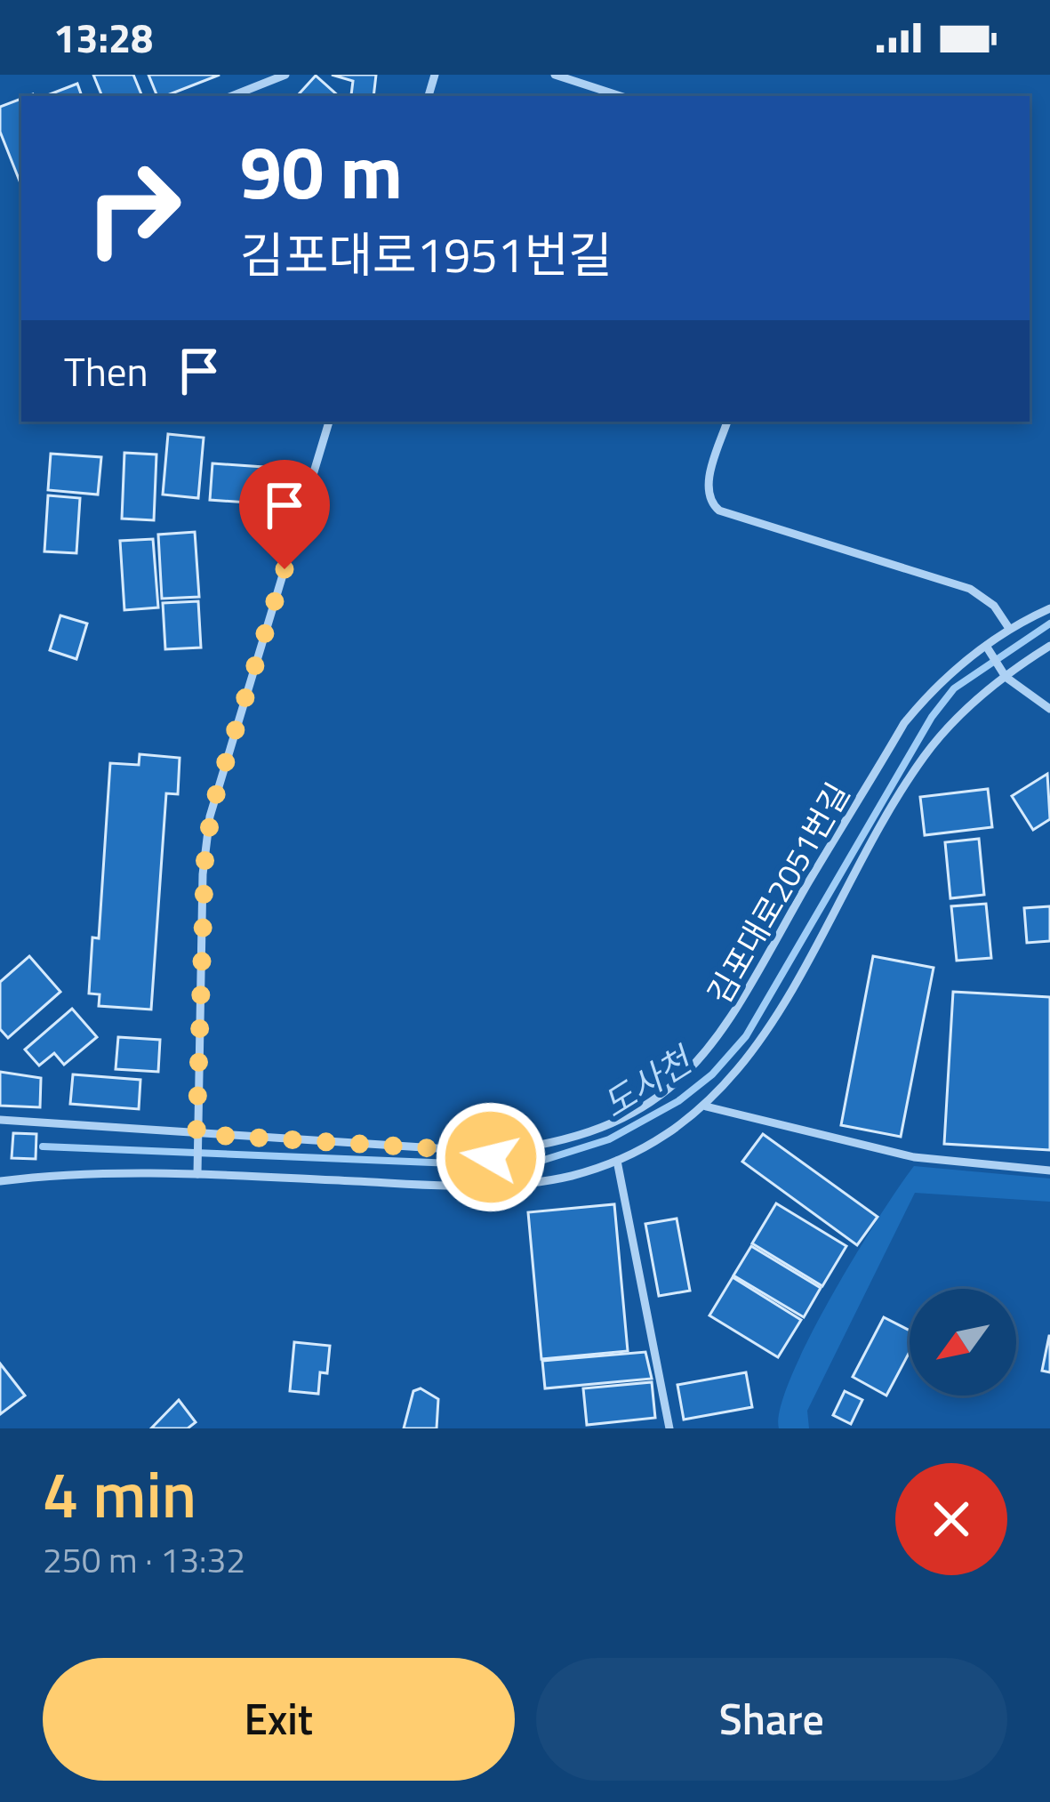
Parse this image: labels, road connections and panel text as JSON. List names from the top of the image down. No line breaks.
{"streets":{"lane":["김포대로2051번길"]},"water":["도사천"],"north":"bottom left","page":{"status":"13:28","turn":["90 m","김포대로1951번길"],"then":"Then","heading":["4 min","250 m · 13:32"],"buttons":["Exit","Share"]}}
